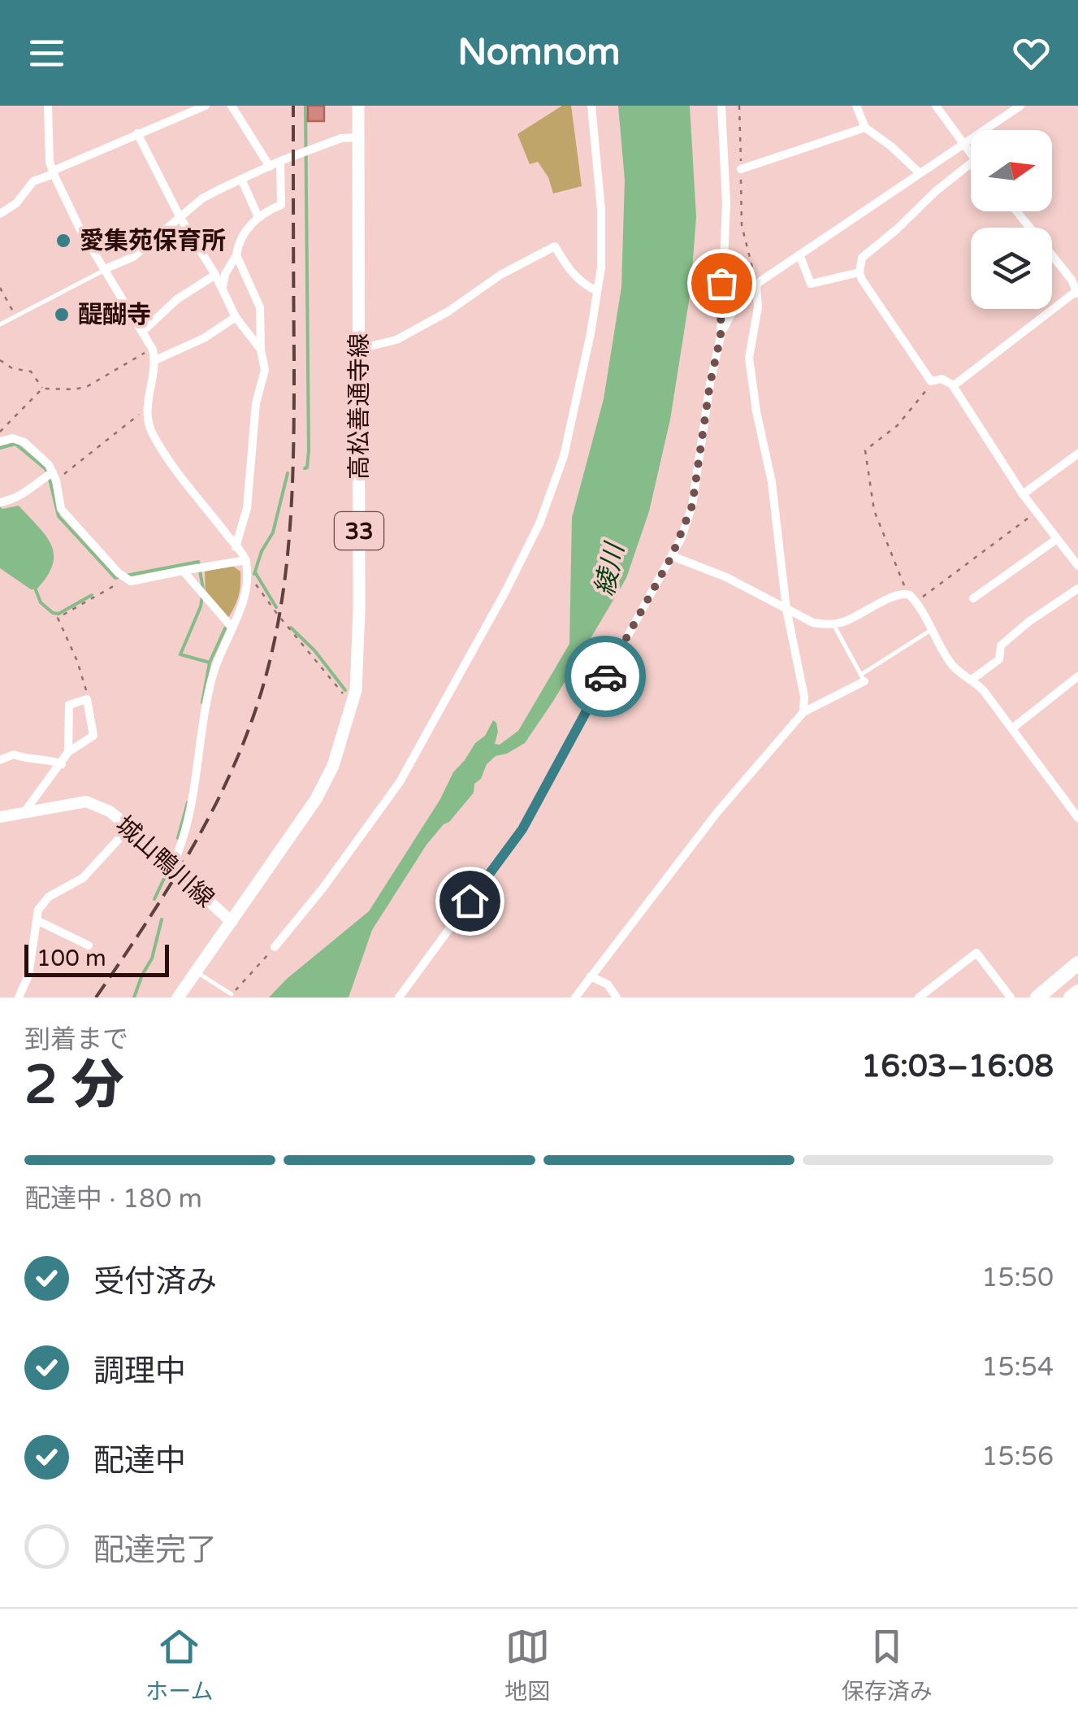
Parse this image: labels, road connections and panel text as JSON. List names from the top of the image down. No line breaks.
{"streets":{"main road":["高松善通寺線","33","城山鴨川線"]},"crossings":[["高松善通寺線","城山鴨川線"]],"water":["綾川"],"places":["愛集苑保育所","醍醐寺"],"scale_bar":"100 m","north":"right","page":{"header":"Nomnom","scale":"100 m","heading":["2 分","到着まで","16:03–16:08"],"bar":"配達中 · 180 m","list":[["受付済み","15:50"],["調理中","15:54"],["配達中","15:56"],"配達完了"],"tabs":["ホーム","地図","保存済み"]}}
